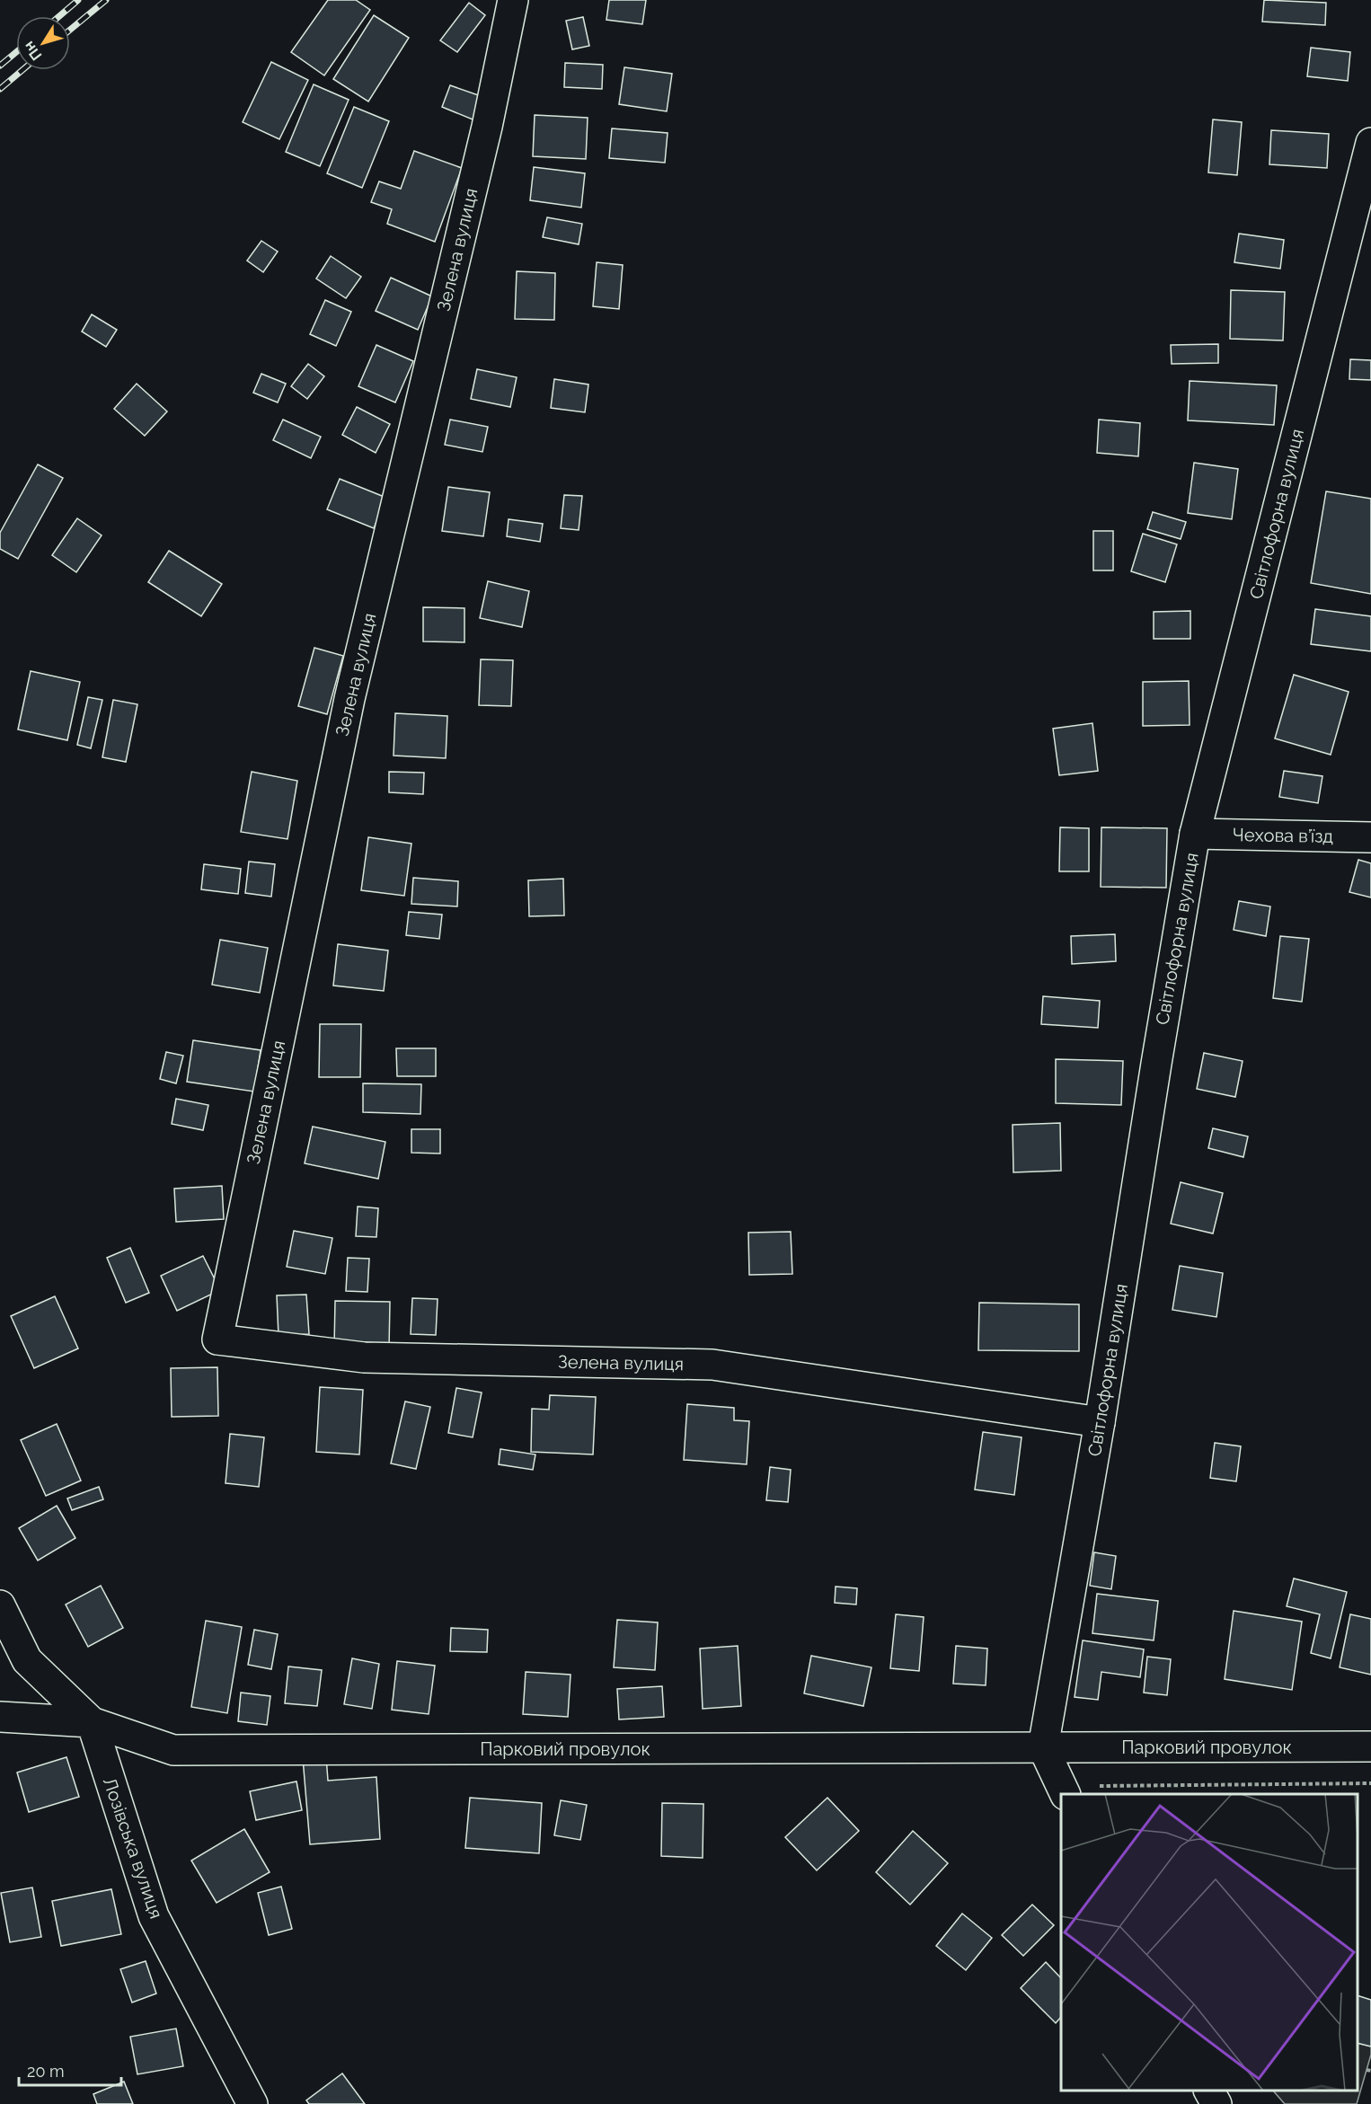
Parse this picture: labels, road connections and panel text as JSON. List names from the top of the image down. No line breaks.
{"streets":{"street":["Зелена вулиця","Світлофорна вулиця","Чехова в’їзд","Парковий провулок","Лозівська вулиця"]},"crossings":[["Зелена вулиця","Світлофорна вулиця"],["Світлофорна вулиця","Чехова в’їзд"],["Світлофорна вулиця","Парковий провулок"],["Парковий провулок","Лозівська вулиця"]],"scale_bar":"20 m","north":"bottom left"}
